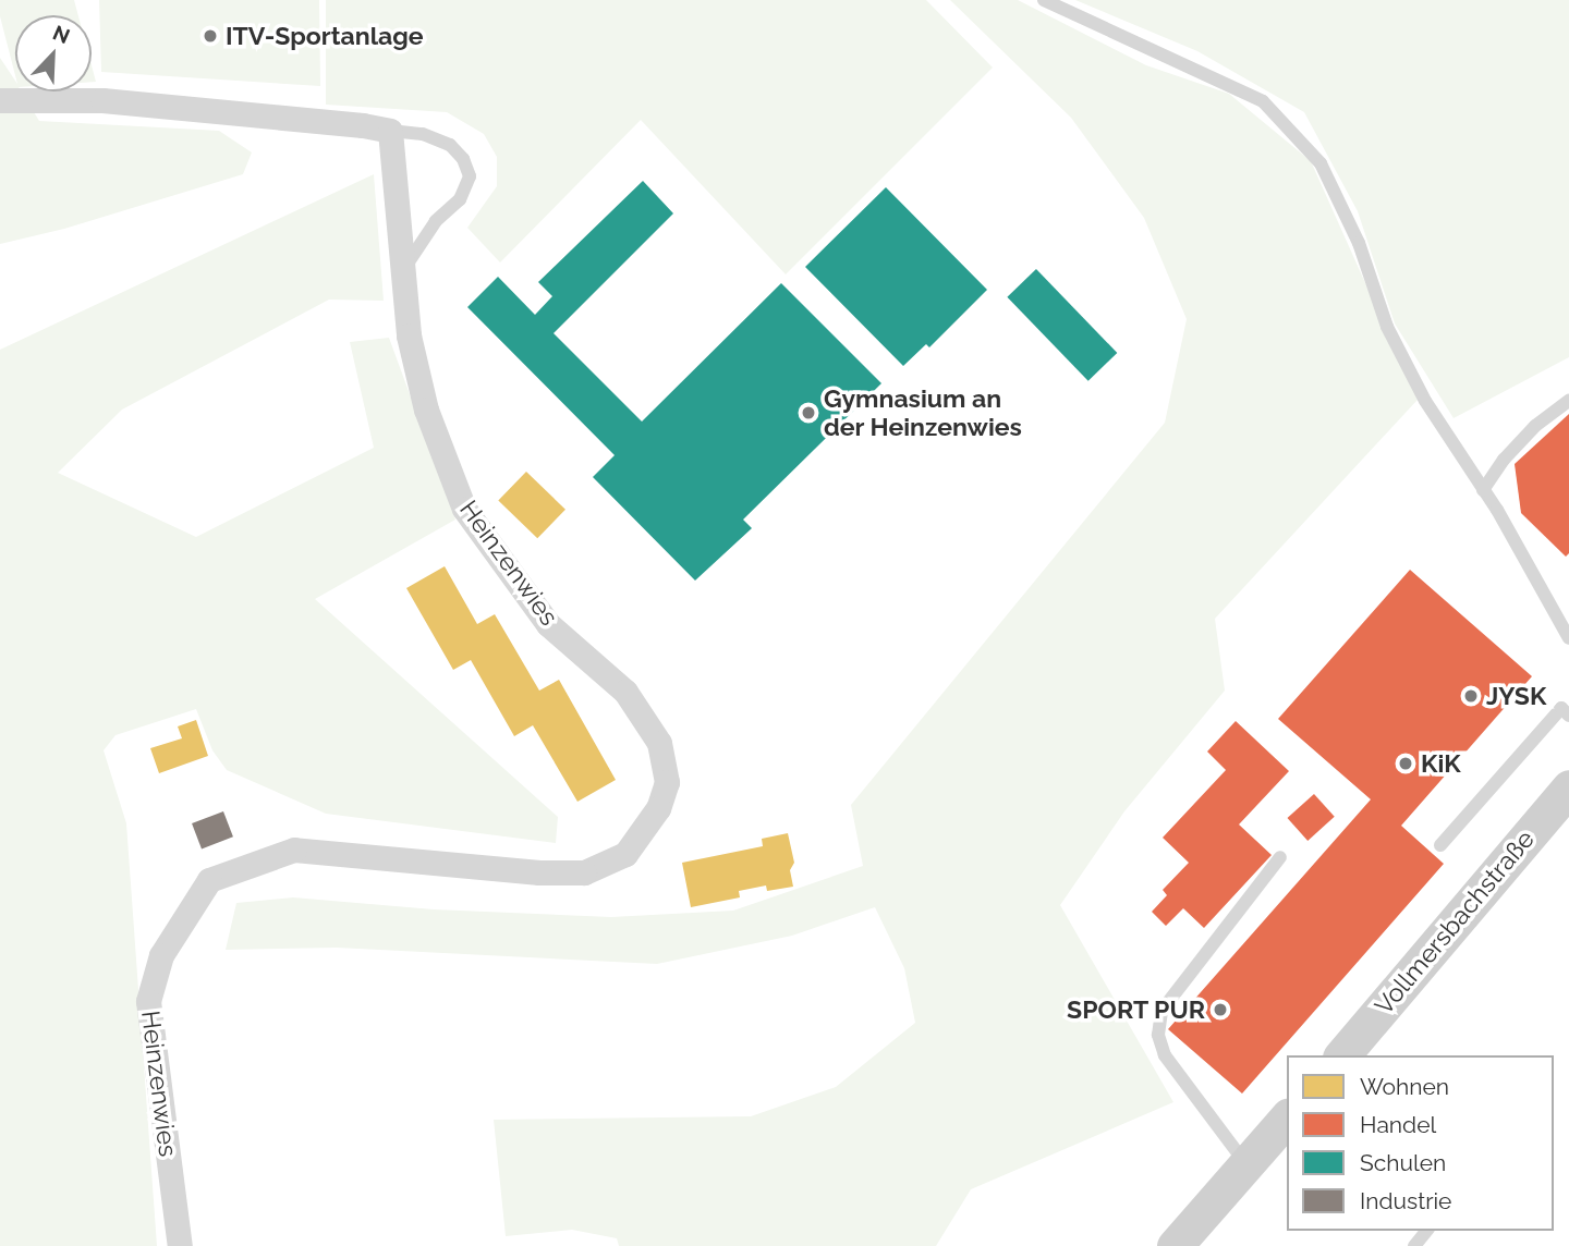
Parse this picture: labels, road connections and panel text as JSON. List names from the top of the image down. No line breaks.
{"streets":{"main road":["Vollmersbachstraße"],"street":["Heinzenwies"]},"places":["ITV-Sportanlage","Gymnasium an der Heinzenwies","JYSK","KiK","SPORT PUR"],"legend":["Wohnen","Handel","Schulen","Industrie"],"north":"top right"}
